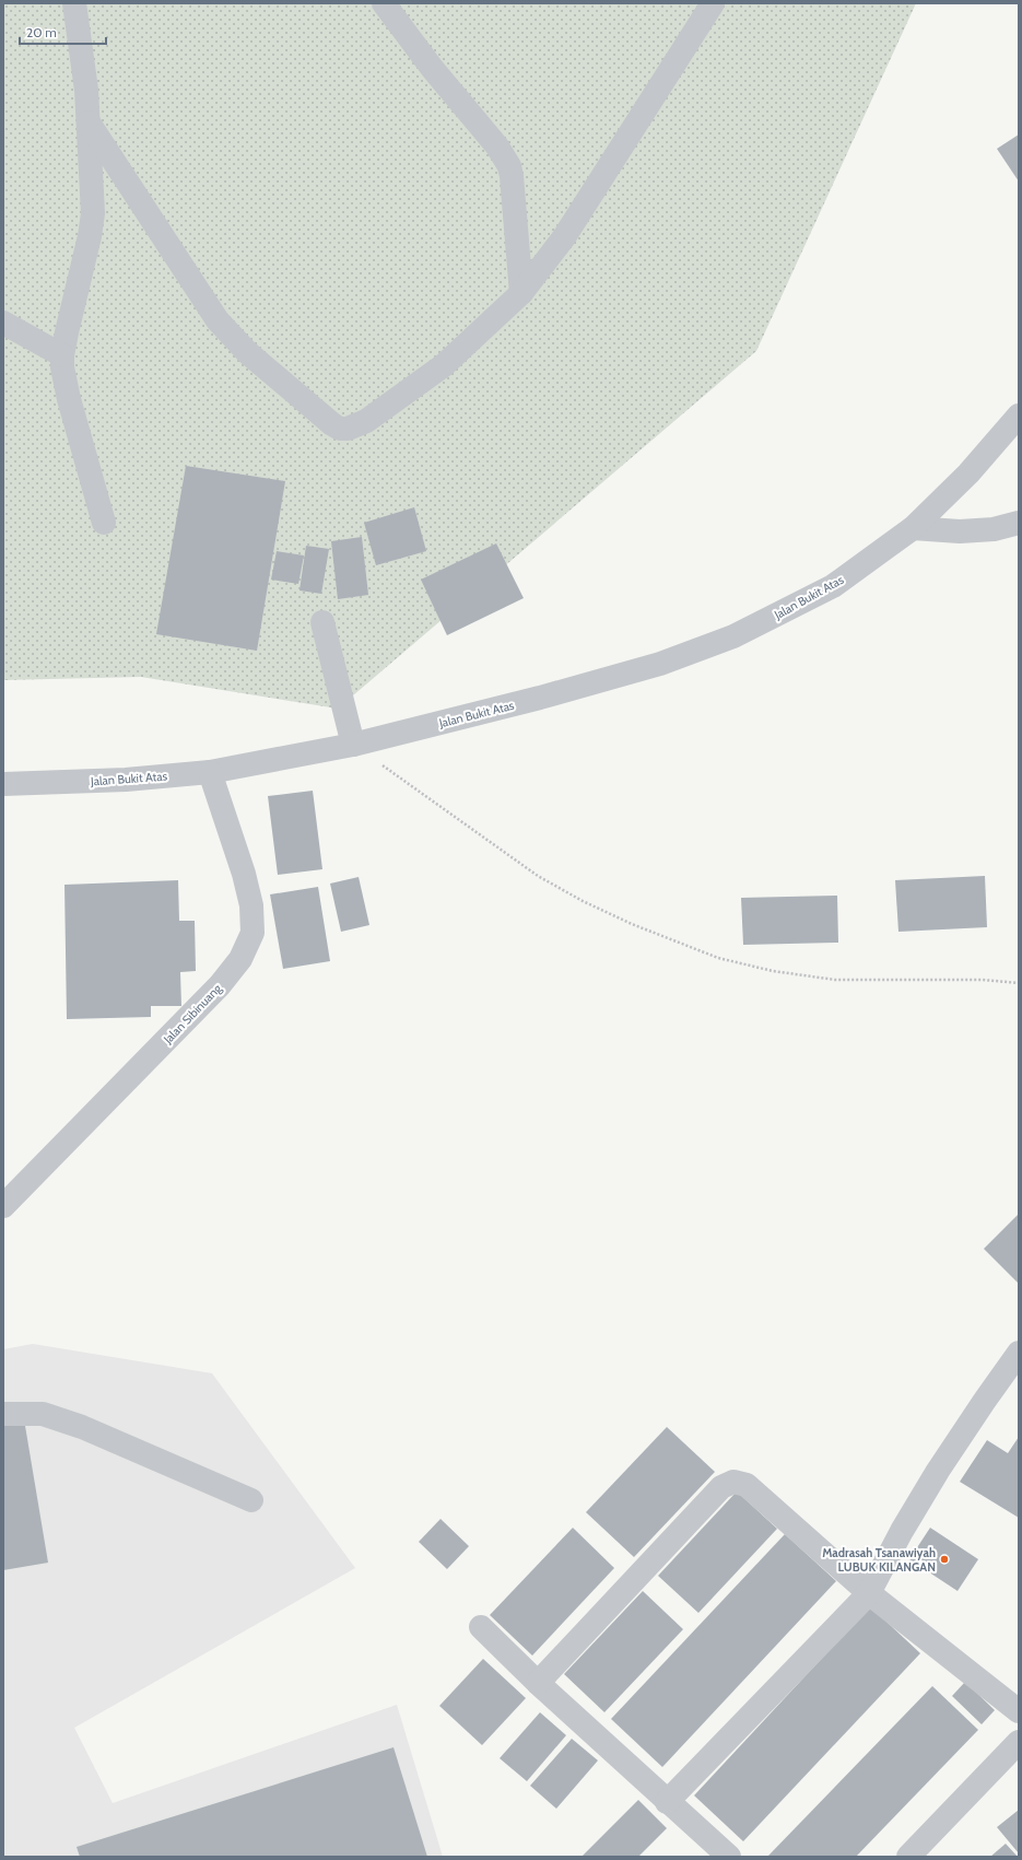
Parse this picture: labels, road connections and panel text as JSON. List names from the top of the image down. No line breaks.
{"streets":{"street":["Jalan Bukit Atas","Jalan Sibinuang"]},"crossings":[["Jalan Bukit Atas","Jalan Sibinuang"]],"places":["Madrasah Tsanawiyah LUBUK KILANGAN"],"scale_bar":"20 m"}
